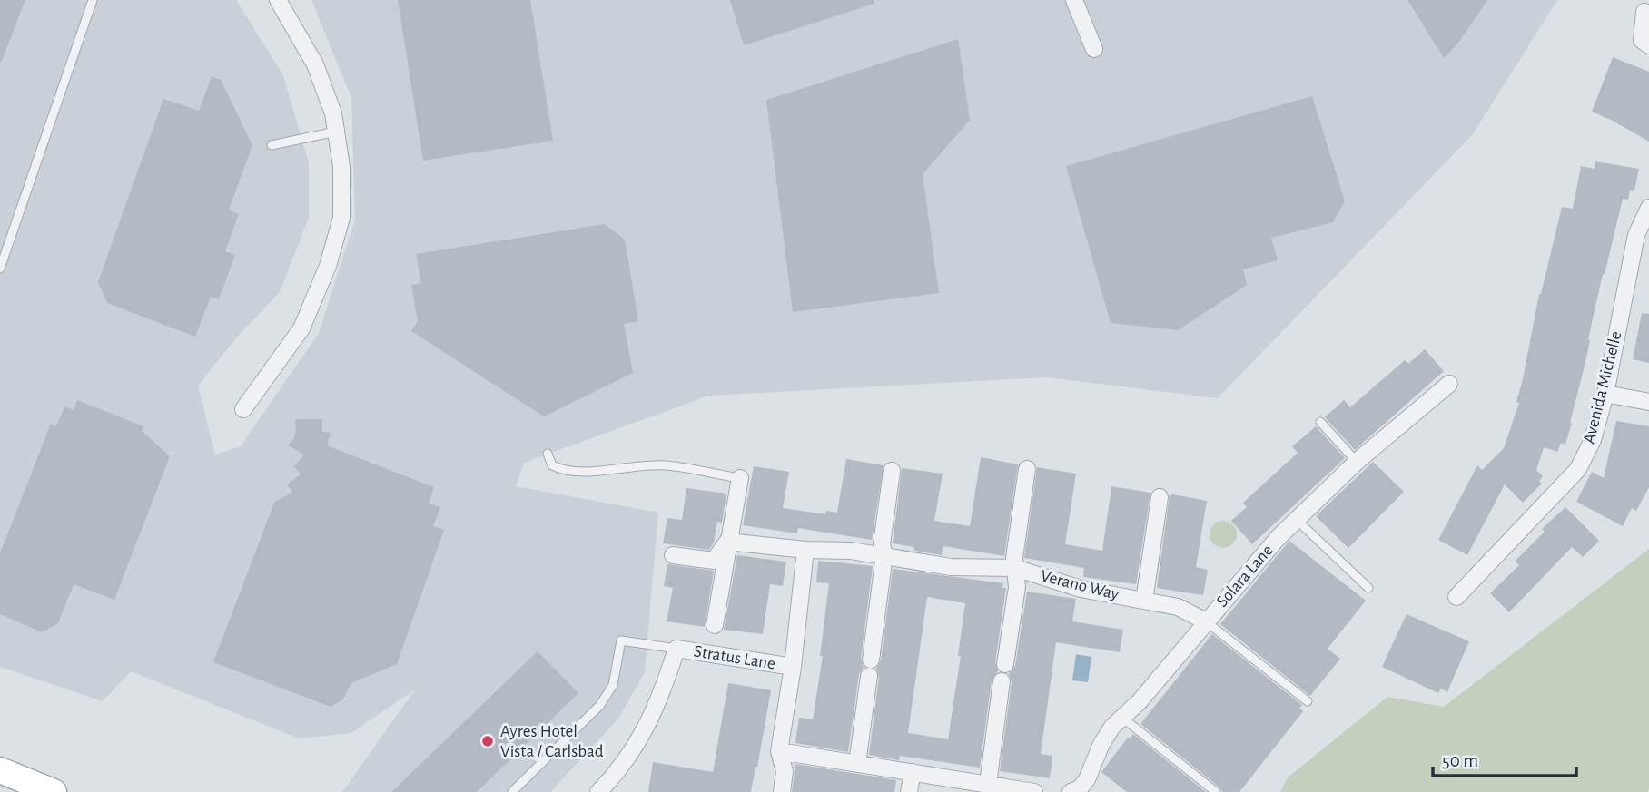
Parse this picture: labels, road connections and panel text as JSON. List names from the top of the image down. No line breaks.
{"streets":{"street":["Avenida Michelle","Solara Lane","Verano Way","Stratus Lane"]},"crossings":[["Solara Lane","Verano Way"]],"places":["Ayres Hotel Vista / Carlsbad"],"scale_bar":"50 m"}
